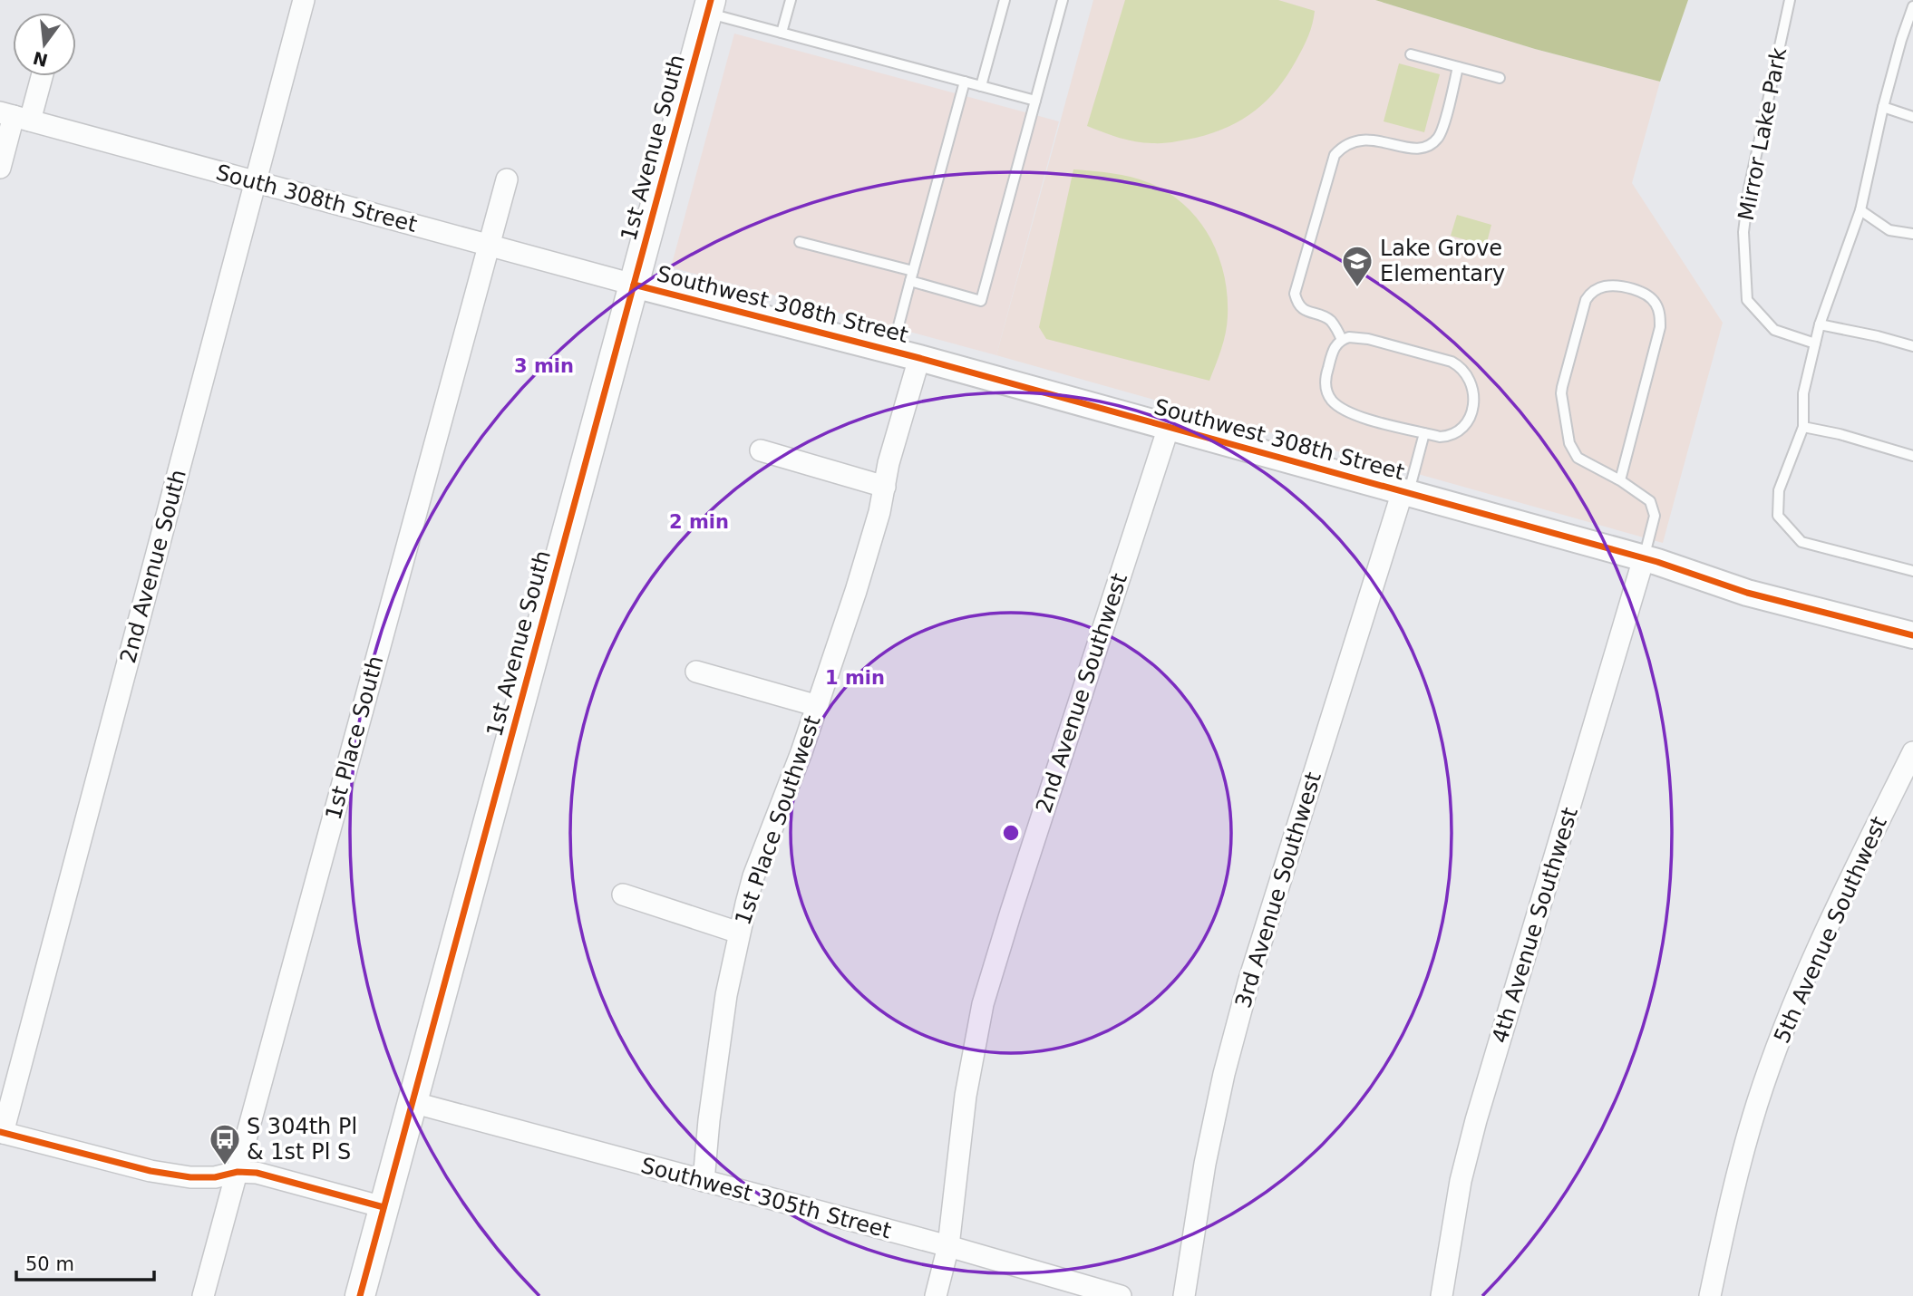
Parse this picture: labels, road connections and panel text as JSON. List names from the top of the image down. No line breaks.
{"streets":{"main road":["1st Avenue South"],"street":["South 308th Street","Southwest 308th Street","2nd Avenue South","2nd Avenue Southwest","1st Place South","1st Place Southwest","3rd Avenue Southwest","4th Avenue Southwest","5th Avenue Southwest","Southwest 305th Street"],"lane":["Mirror Lake Park"]},"crossings":[["1st Avenue South","South 308th Street"],["1st Avenue South","Southwest 308th Street"],["1st Avenue South","Southwest 305th Street"],["South 308th Street","Southwest 308th Street"],["South 308th Street","2nd Avenue South"],["South 308th Street","1st Place South"],["Southwest 308th Street","2nd Avenue Southwest"],["Southwest 308th Street","1st Place Southwest"],["Southwest 308th Street","3rd Avenue Southwest"],["Southwest 308th Street","4th Avenue Southwest"],["2nd Avenue Southwest","Southwest 305th Street"],["1st Place Southwest","Southwest 305th Street"]],"places":{"school or university":["Lake Grove Elementary"],"bus stop":["S 304th Pl & 1st Pl S"]},"scale_bar":"50 m","north":"bottom","rings":["3 min","2 min","1 min"]}
